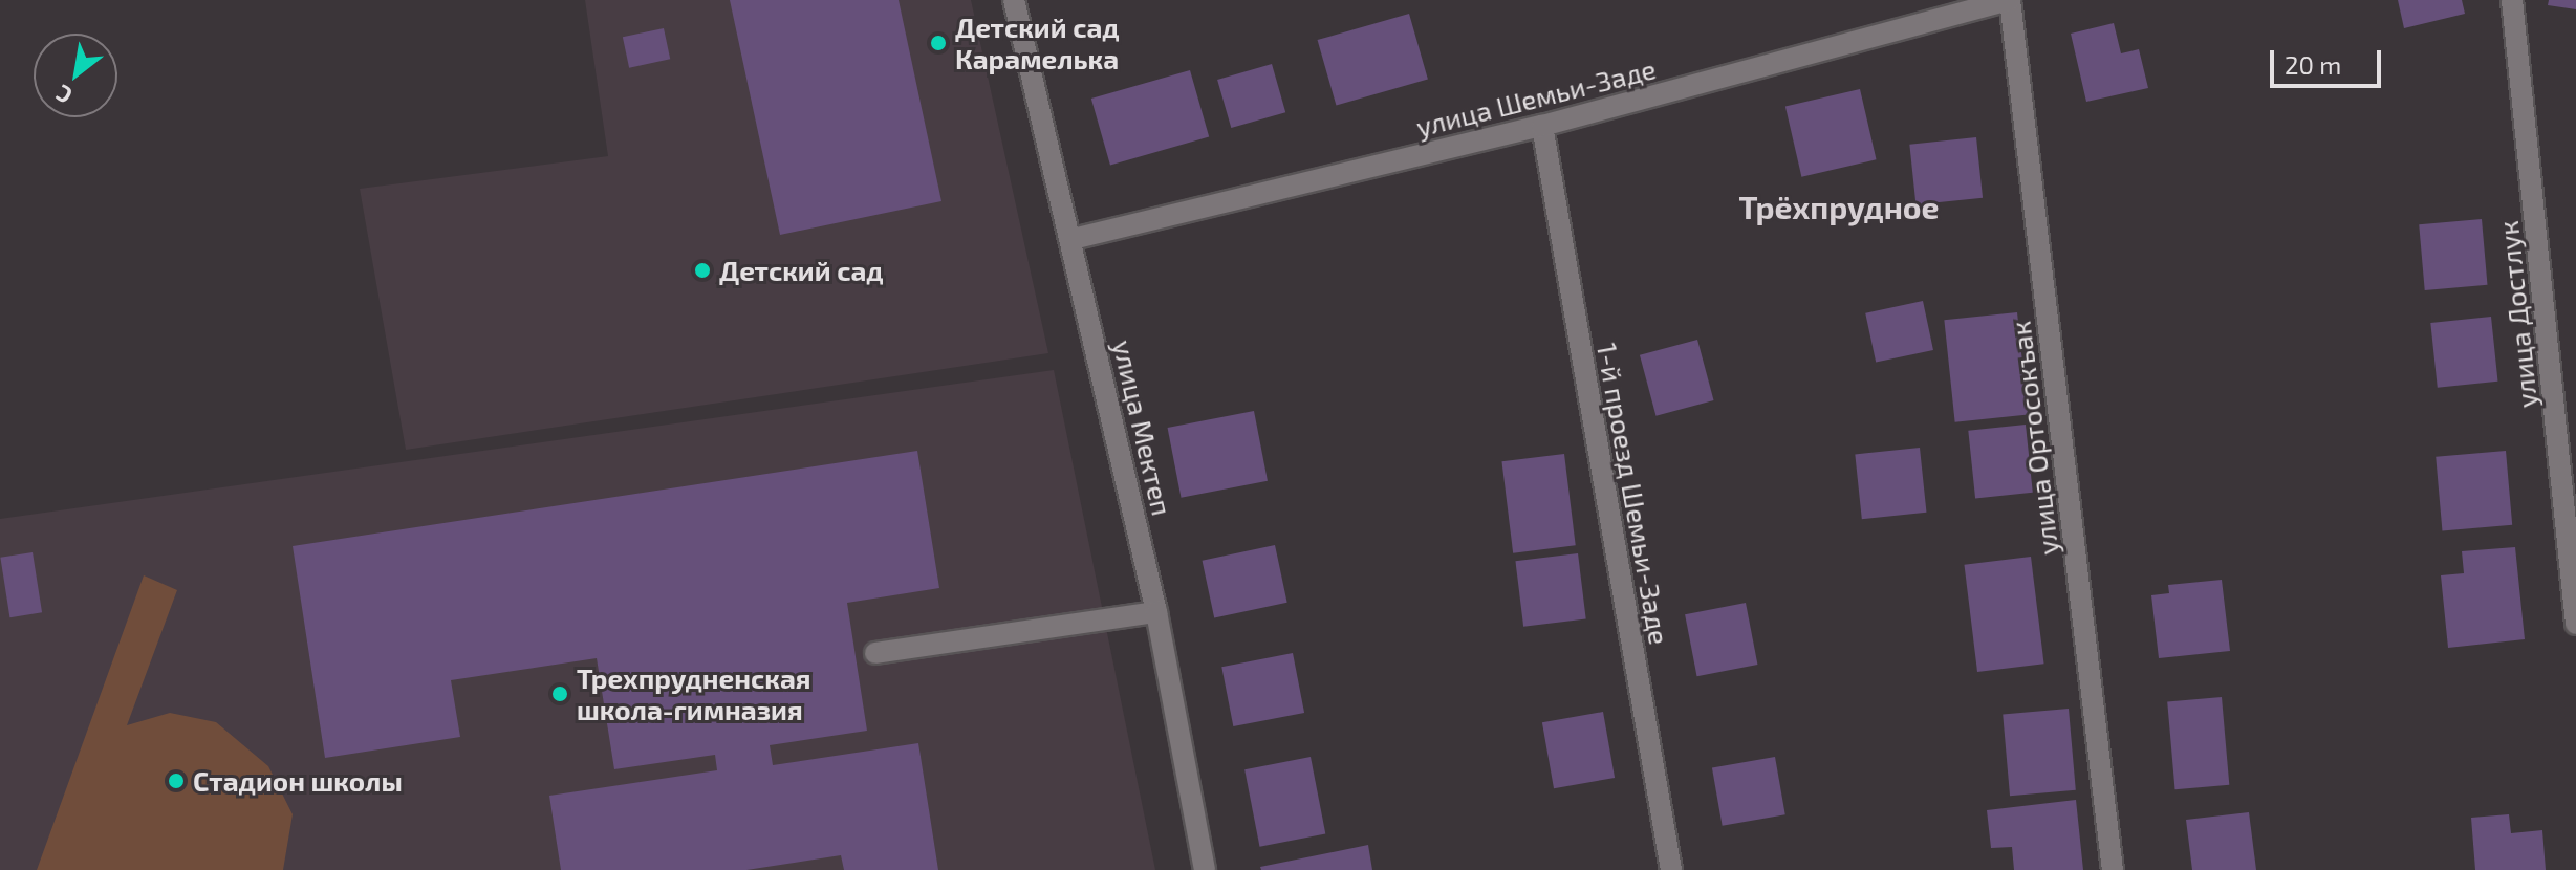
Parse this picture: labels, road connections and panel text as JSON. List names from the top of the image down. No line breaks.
{"streets":{"street":["улица Шемьи-Заде","улица Достлук","улица Мектеп","улица Ортосокъак","1-й проезд Шемьи-Заде"]},"crossings":[["улица Шемьи-Заде","улица Мектеп"],["улица Шемьи-Заде","улица Ортосокъак"],["улица Шемьи-Заде","1-й проезд Шемьи-Заде"]],"districts":["Трёхпрудное"],"places":["Детский сад Карамелька","Детский сад","Трехпрудненская школа-гимназия","Стадион школы"],"scale_bar":"20 m","north":"bottom left"}
